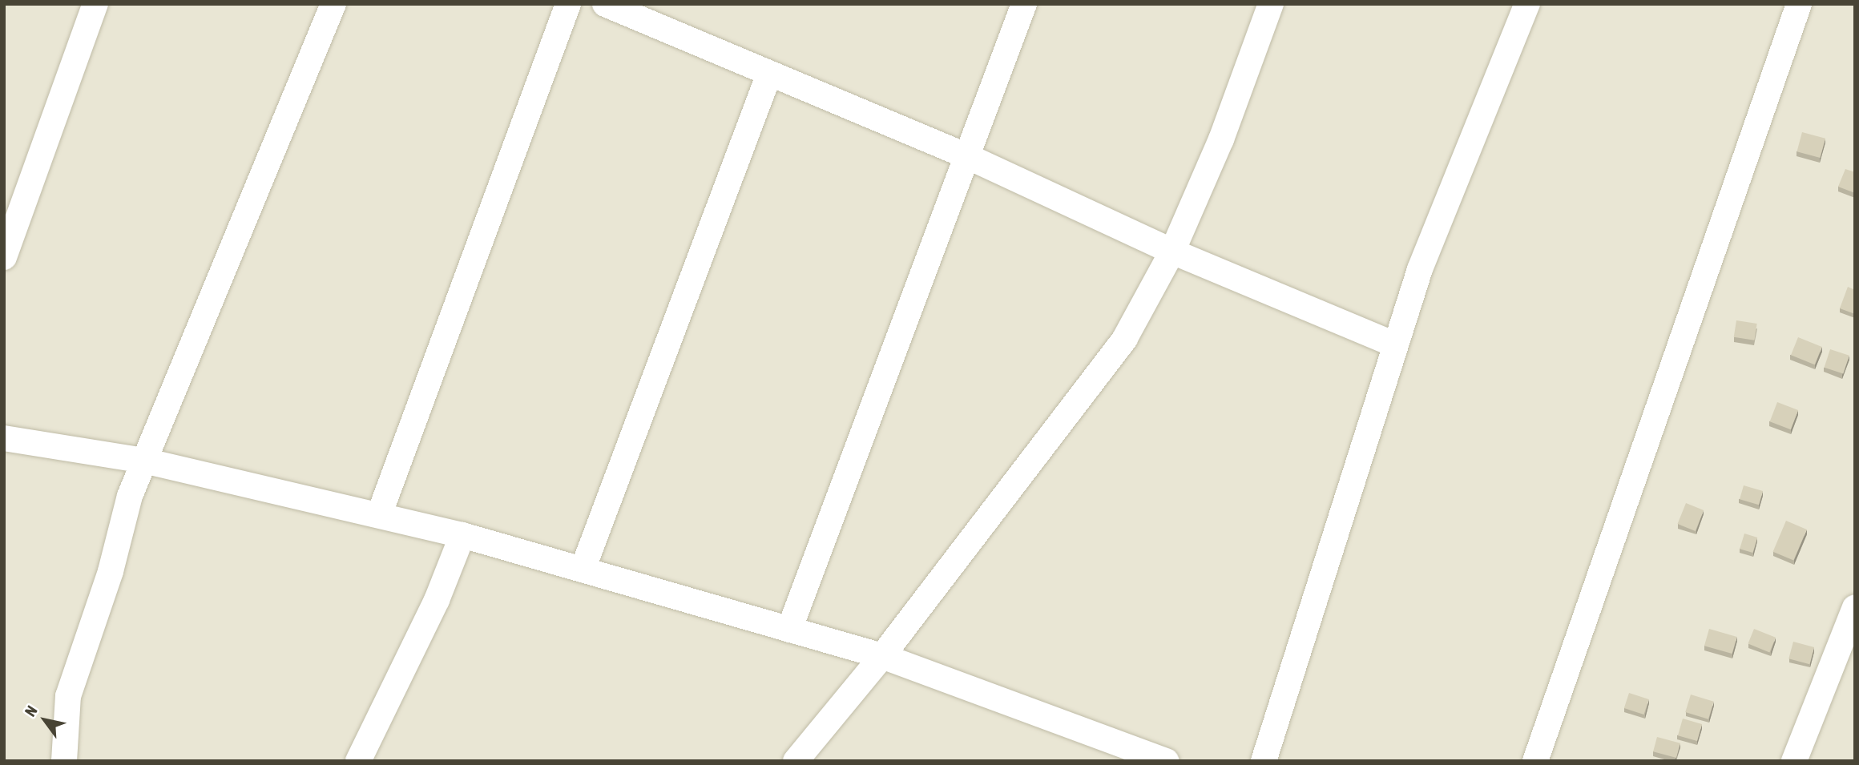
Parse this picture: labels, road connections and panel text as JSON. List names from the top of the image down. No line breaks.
{"north":"top left"}
